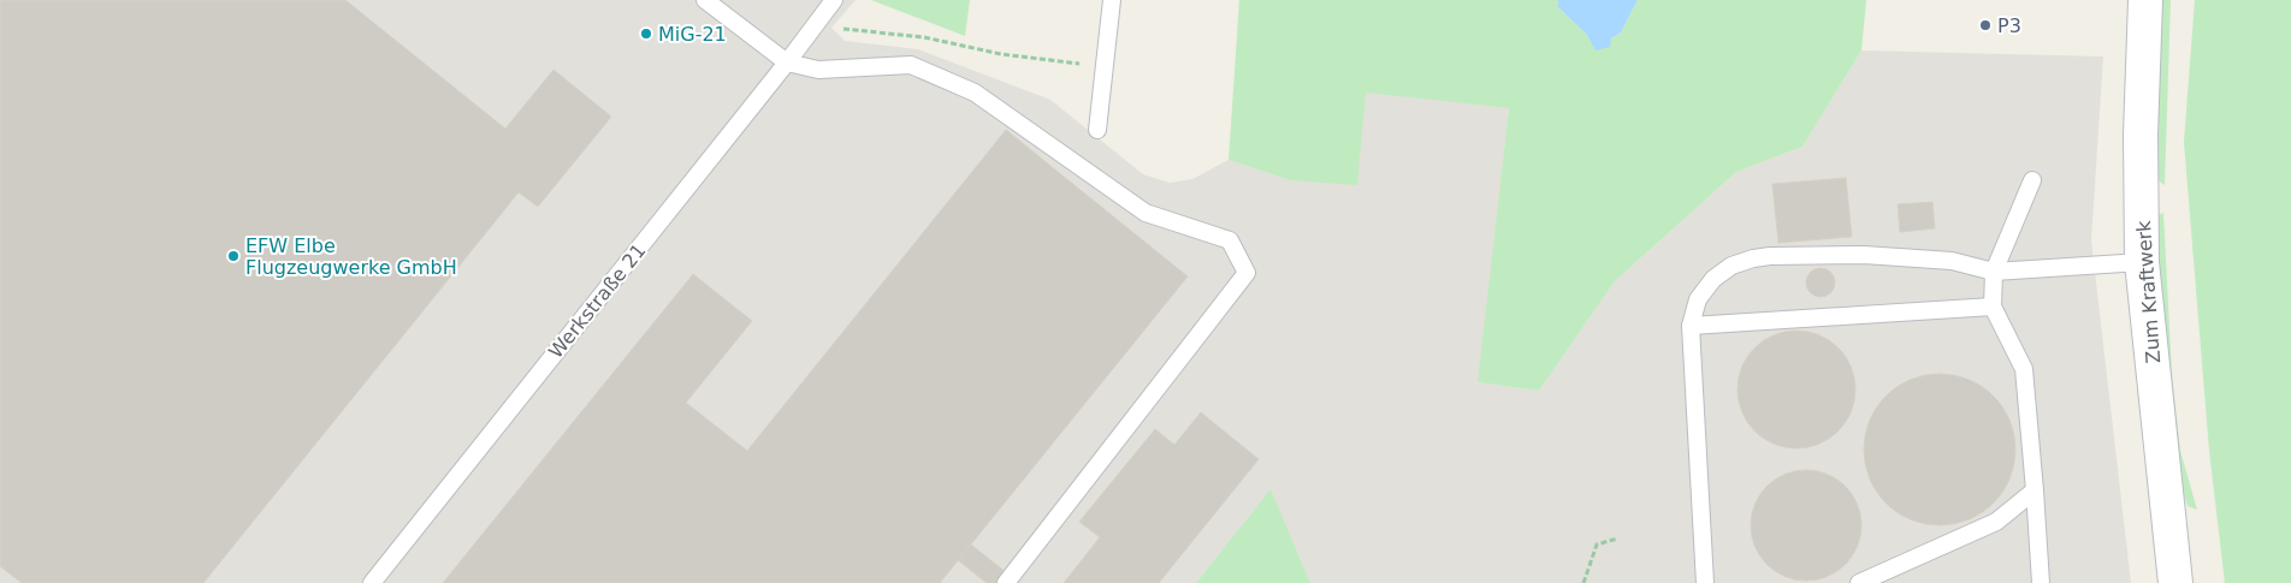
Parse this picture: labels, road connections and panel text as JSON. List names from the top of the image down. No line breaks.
{"streets":{"street":["Zum Kraftwerk"],"lane":["Werkstraße 21"]},"places":["P3","MiG-21","EFW Elbe Flugzeugwerke GmbH"]}
